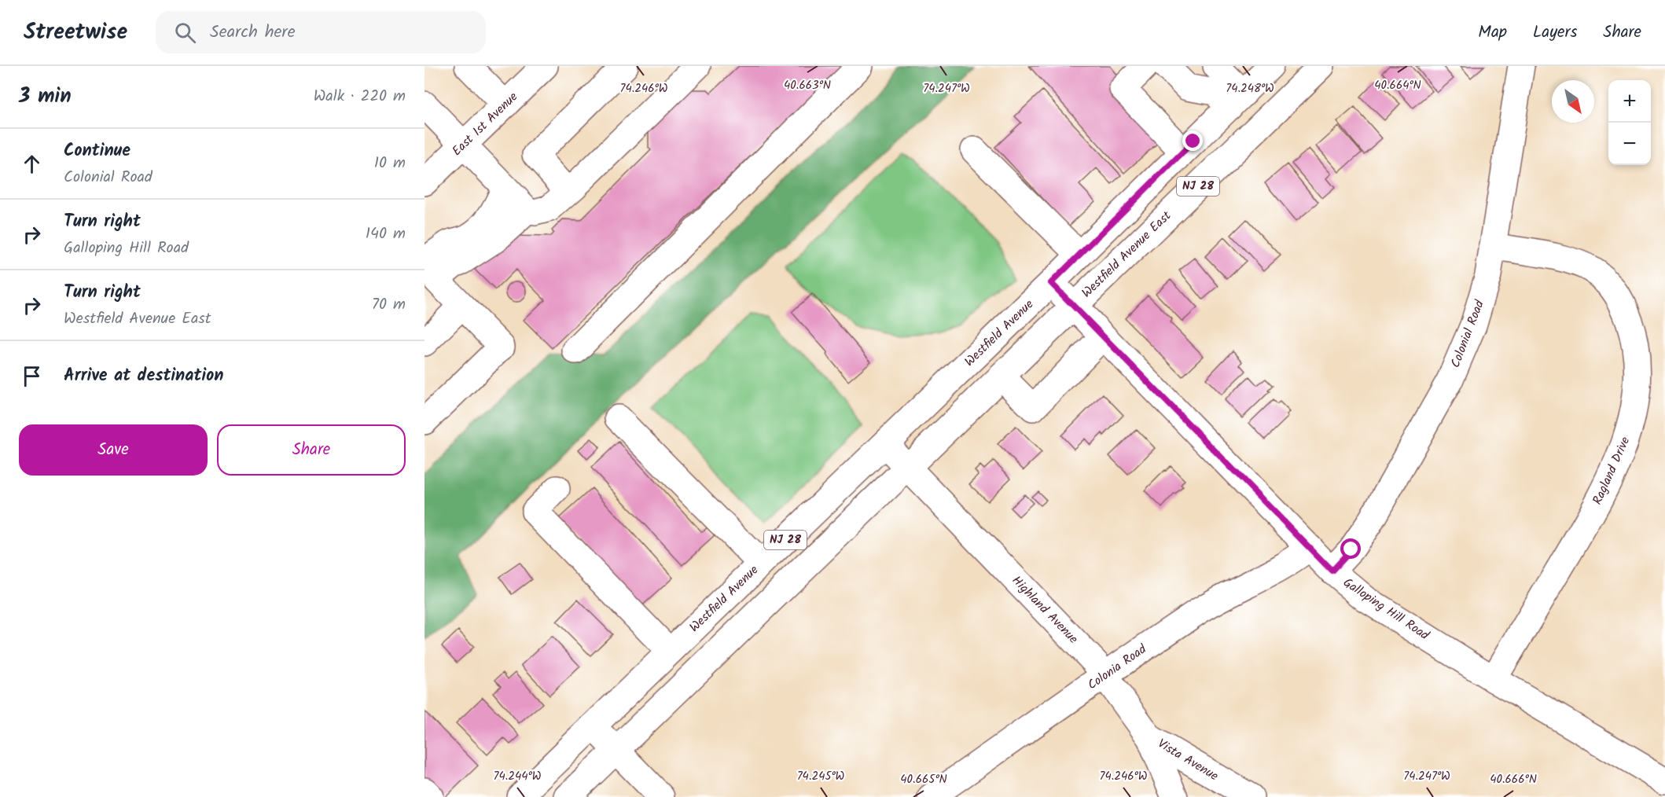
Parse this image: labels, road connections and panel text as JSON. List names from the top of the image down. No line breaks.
{"streets":{"main road":["East 1st Avenue","NJ 28","Westfield Avenue East","Westfield Avenue","Colonial Road","Ragland Drive","Galloping Hill Road","Highland Avenue","Colonia Road","Vista Avenue"]},"crossings":[["NJ 28","Westfield Avenue East"],["NJ 28","Westfield Avenue"],["NJ 28","Galloping Hill Road"],["NJ 28","Highland Avenue"],["Westfield Avenue East","Galloping Hill Road"],["Westfield Avenue","Galloping Hill Road"],["Westfield Avenue","Highland Avenue"],["Colonial Road","Ragland Drive"],["Colonial Road","Galloping Hill Road"],["Ragland Drive","Galloping Hill Road"],["Galloping Hill Road","Colonia Road"],["Highland Avenue","Colonia Road"],["Highland Avenue","Vista Avenue"]],"north":"bottom right","page":{"header":"Streetwise","search":"Search here","nav":["Map","Layers","Share"],"heading":["3 min","Walk · 220 m"],"map_buttons":["+","−"],"list":[["Continue","Colonial Road","10 m"],["Turn right","Galloping Hill Road","140 m"],["Turn right","Westfield Avenue East","70 m"],"Arrive at destination"],"buttons":["Save","Share"]},"coordinates":["40.663°N","40.664°N","74.246°W","74.247°W","74.248°W","74.244°W","74.245°W","40.665°N","40.666°N"]}
